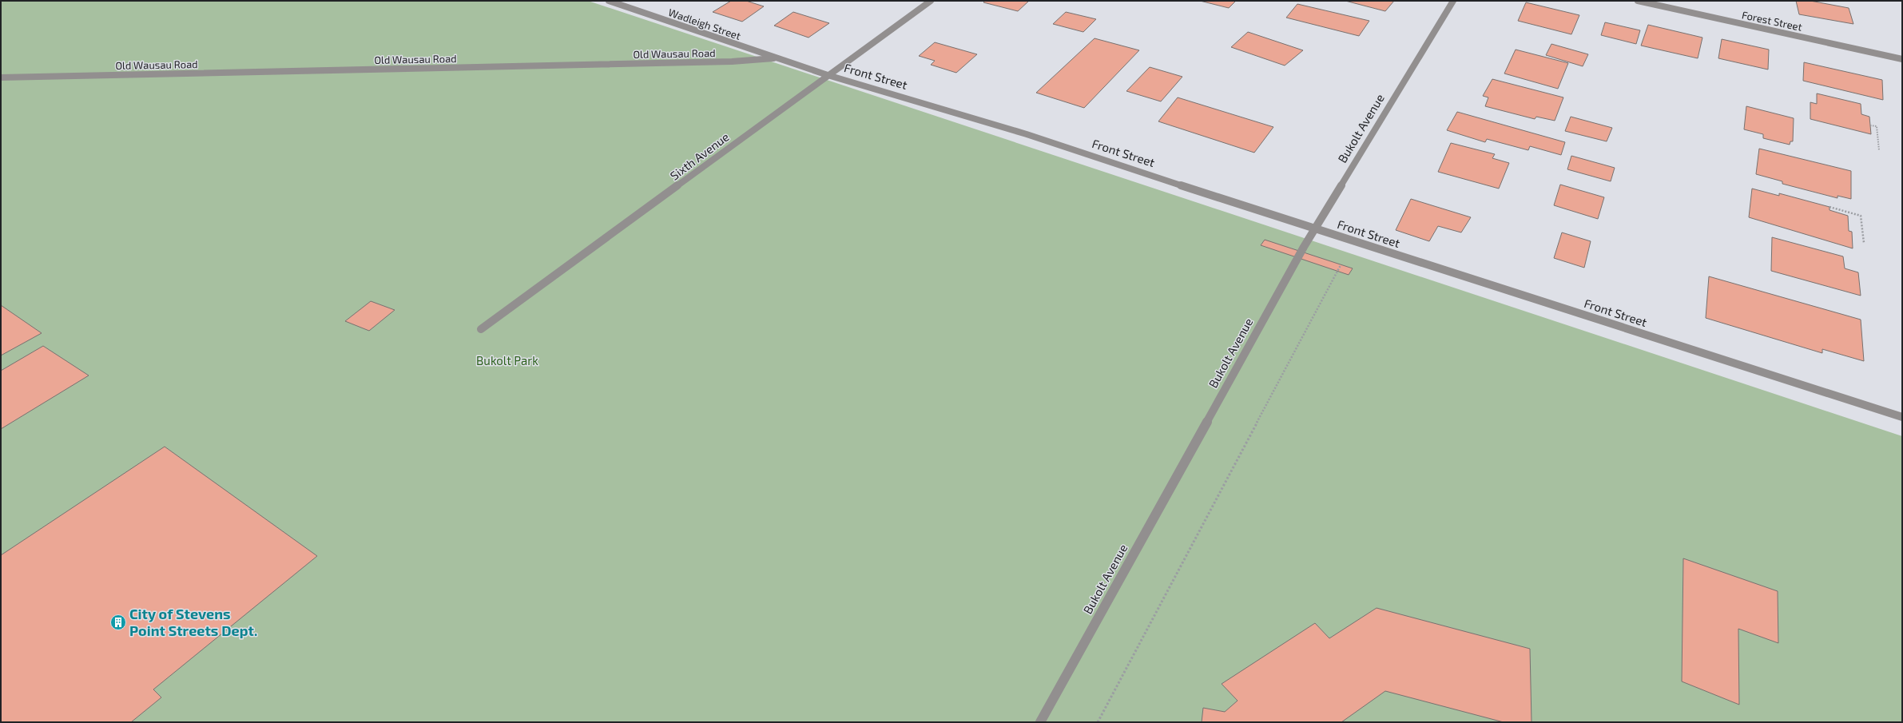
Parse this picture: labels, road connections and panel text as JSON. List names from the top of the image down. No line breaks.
{"streets":{"street":["Forest Street","Wadleigh Street","Old Wausau Road","Front Street","Bukolt Avenue","Sixth Avenue"]},"crossings":[["Wadleigh Street","Old Wausau Road"],["Old Wausau Road","Front Street"],["Old Wausau Road","Sixth Avenue"],["Front Street","Bukolt Avenue"],["Front Street","Sixth Avenue"]],"parks":["Bukolt Park"],"places":{"building":["City of Stevens Point Streets Dept."]}}
